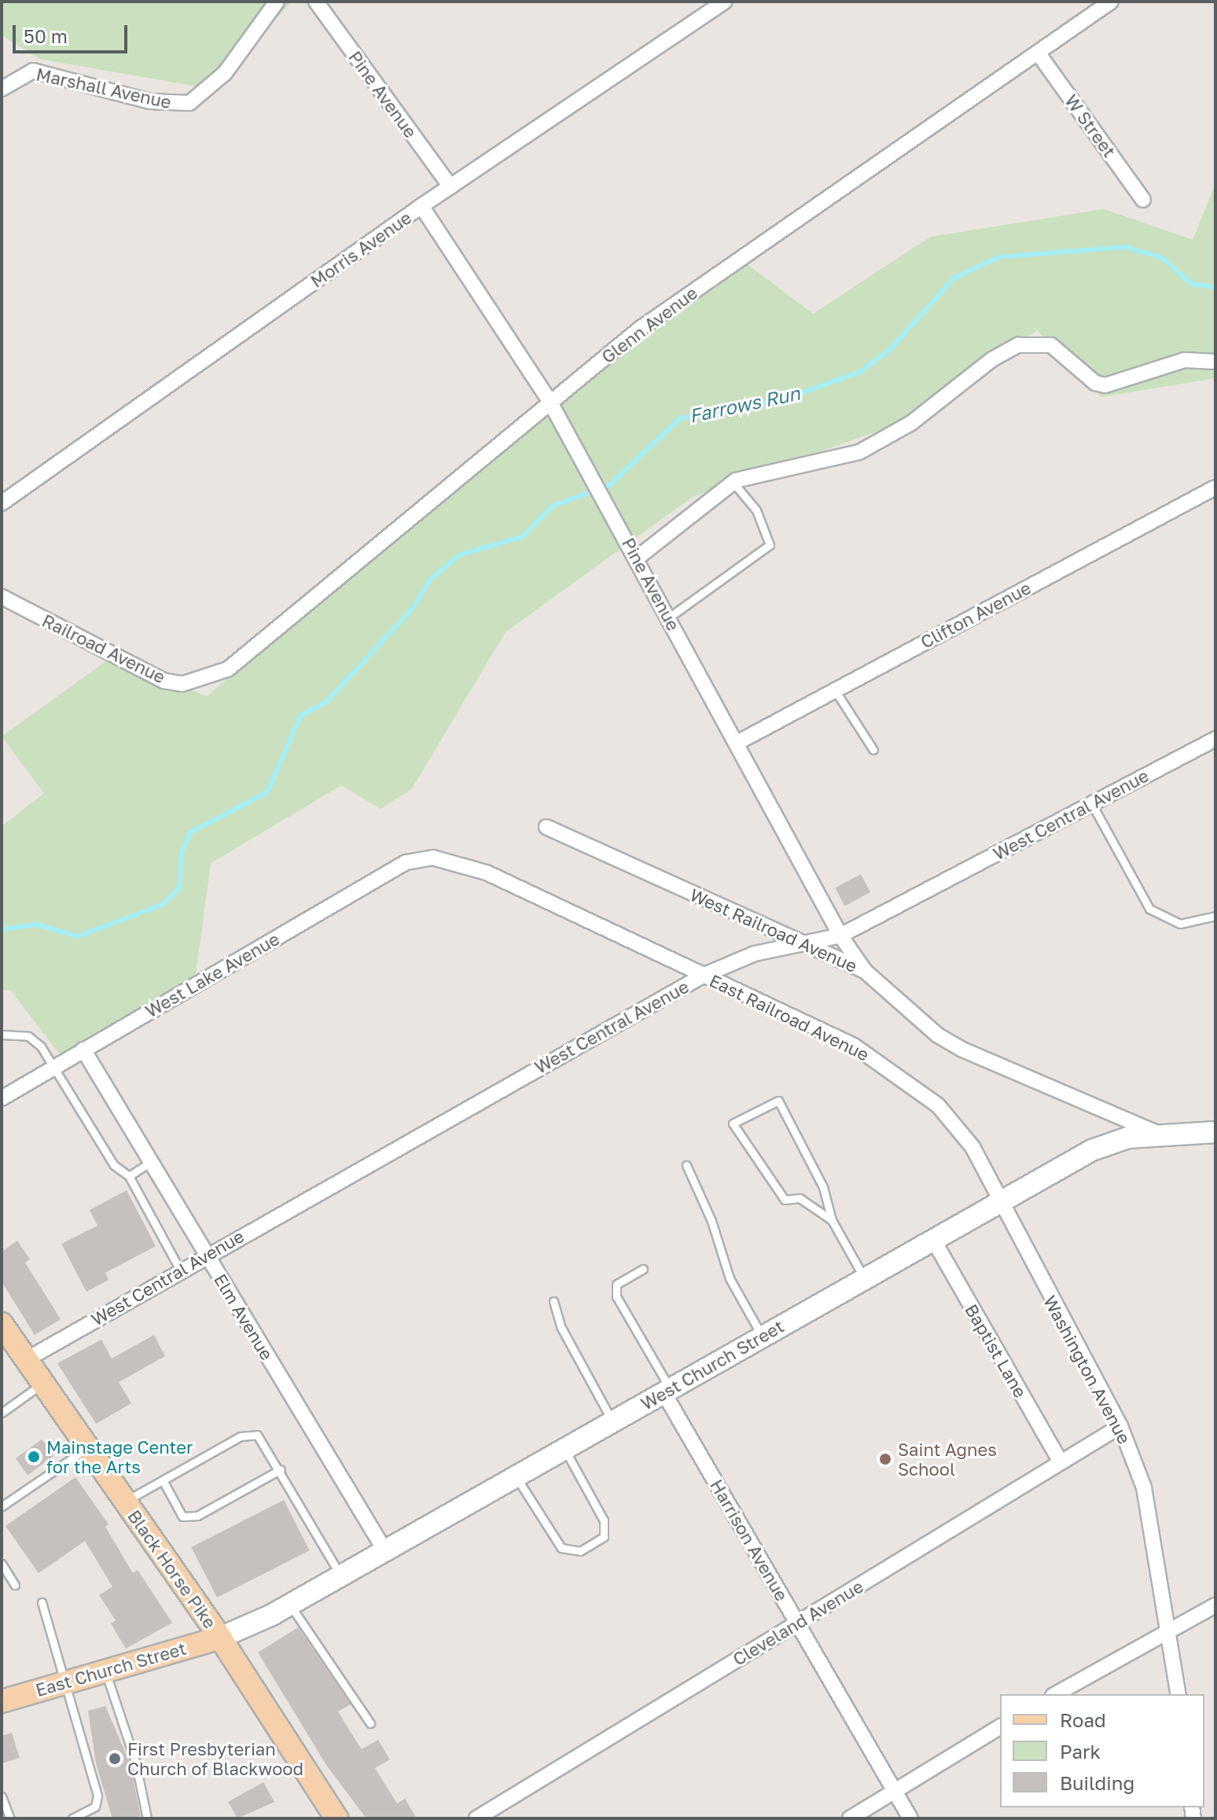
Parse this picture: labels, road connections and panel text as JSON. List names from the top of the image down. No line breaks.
{"streets":{"main road":["West Church Street","Black Horse Pike","East Church Street"],"street":["Marshall Avenue","Pine Avenue","W Street","Morris Avenue","Glenn Avenue","Clifton Avenue","Railroad Avenue","West Central Avenue","West Railroad Avenue","West Lake Avenue","East Railroad Avenue","Elm Avenue","Baptist Lane","Washington Avenue","Harrison Avenue","Cleveland Avenue"]},"crossings":[["Pine Avenue","Morris Avenue"],["Pine Avenue","Glenn Avenue"],["Pine Avenue","Clifton Avenue"],["Pine Avenue","West Central Avenue"],["Pine Avenue","West Railroad Avenue"],["W Street","Glenn Avenue"],["Glenn Avenue","Railroad Avenue"],["West Central Avenue","West Railroad Avenue"],["West Central Avenue","East Railroad Avenue"],["West Central Avenue","Elm Avenue"],["West Central Avenue","Black Horse Pike"],["West Railroad Avenue","West Church Street"],["West Lake Avenue","East Railroad Avenue"],["West Lake Avenue","Elm Avenue"],["East Railroad Avenue","West Church Street"],["East Railroad Avenue","Washington Avenue"],["Elm Avenue","West Church Street"],["Baptist Lane","West Church Street"],["Baptist Lane","Cleveland Avenue"],["West Church Street","Washington Avenue"],["West Church Street","Harrison Avenue"],["West Church Street","Black Horse Pike"],["West Church Street","East Church Street"],["Washington Avenue","Cleveland Avenue"],["Harrison Avenue","Cleveland Avenue"],["Black Horse Pike","East Church Street"]],"water":["Farrows Run"],"places":["Mainstage Center for the Arts","Saint Agnes School","First Presbyterian Church of Blackwood"],"legend":["Road","Park","Building"],"scale_bar":"50 m"}
